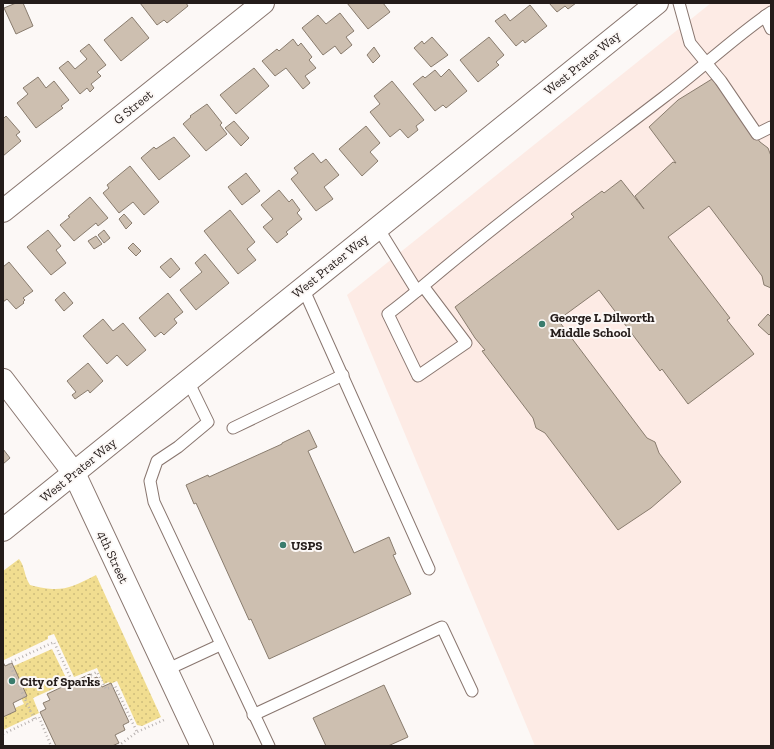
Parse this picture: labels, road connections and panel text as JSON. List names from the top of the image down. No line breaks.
{"streets":{"main road":["West Prater Way","G Street","4th Street"]},"crossings":[["West Prater Way","4th Street"]],"places":["George L Dilworth Middle School","USPS","City of Sparks"]}
